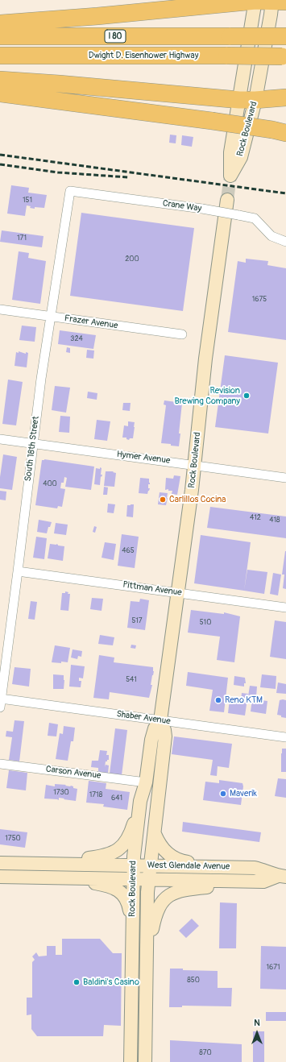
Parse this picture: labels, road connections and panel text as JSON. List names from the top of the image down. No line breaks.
{"streets":{"highway":["I 80","Dwight D. Eisenhower Highway"],"main road":["Rock Boulevard","West Glendale Avenue"],"street":["Crane Way","Frazer Avenue","South 18th Street","Hymer Avenue","Pittman Avenue","Shaber Avenue","Carson Avenue"]},"crossings":[["Rock Boulevard","Hymer Avenue"],["Rock Boulevard","Pittman Avenue"],["Rock Boulevard","Shaber Avenue"],["Rock Boulevard","Carson Avenue"],["Rock Boulevard","West Glendale Avenue"],["Crane Way","South 18th Street"],["Frazer Avenue","South 18th Street"],["South 18th Street","Hymer Avenue"],["South 18th Street","Pittman Avenue"],["South 18th Street","Shaber Avenue"]],"places":["Revision Brewing Company","Carlillos Cocina","Reno KTM","Maverik","Baldini's Casino"],"house_numbers":["151","171","200","1675","324","400","412","418","465","517","510","541","1730","1718","641","1750","1671","850","870"],"north":"top"}
